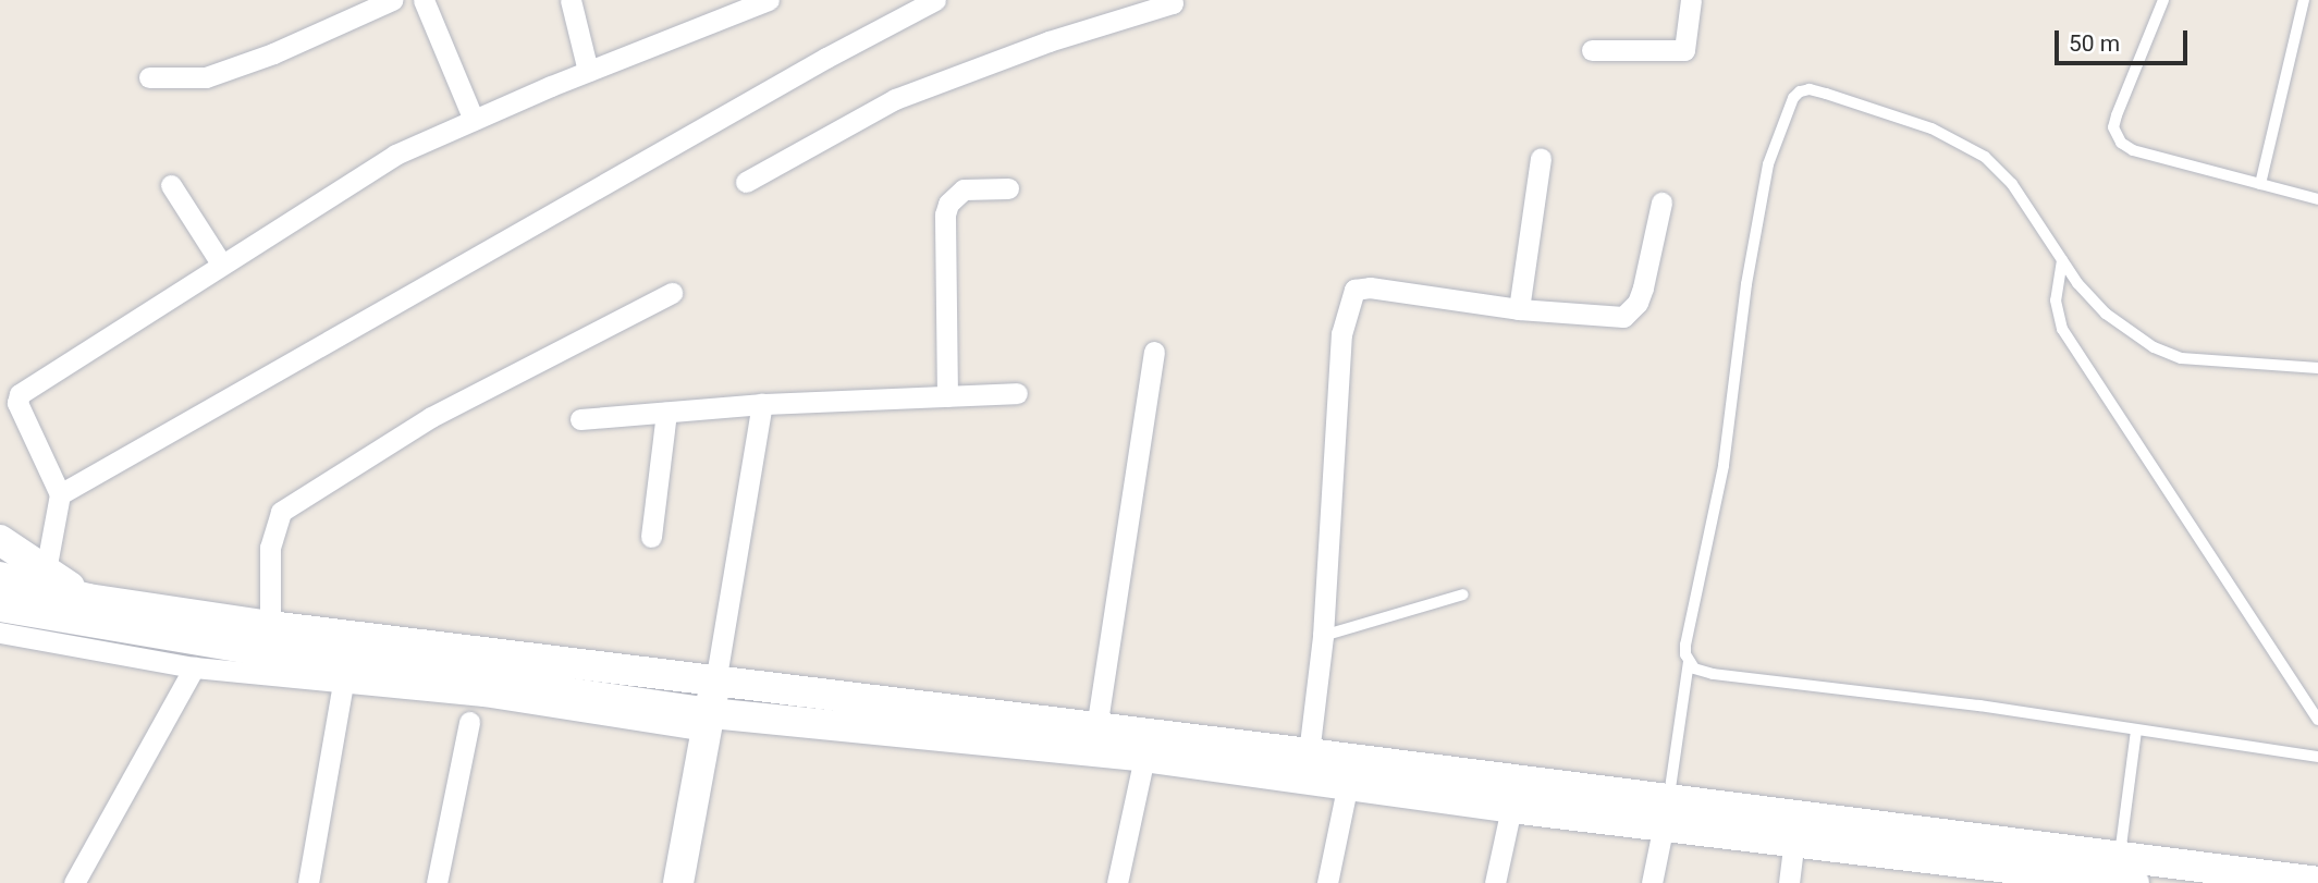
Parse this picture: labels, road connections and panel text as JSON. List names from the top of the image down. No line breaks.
{"scale_bar":"50 m"}
